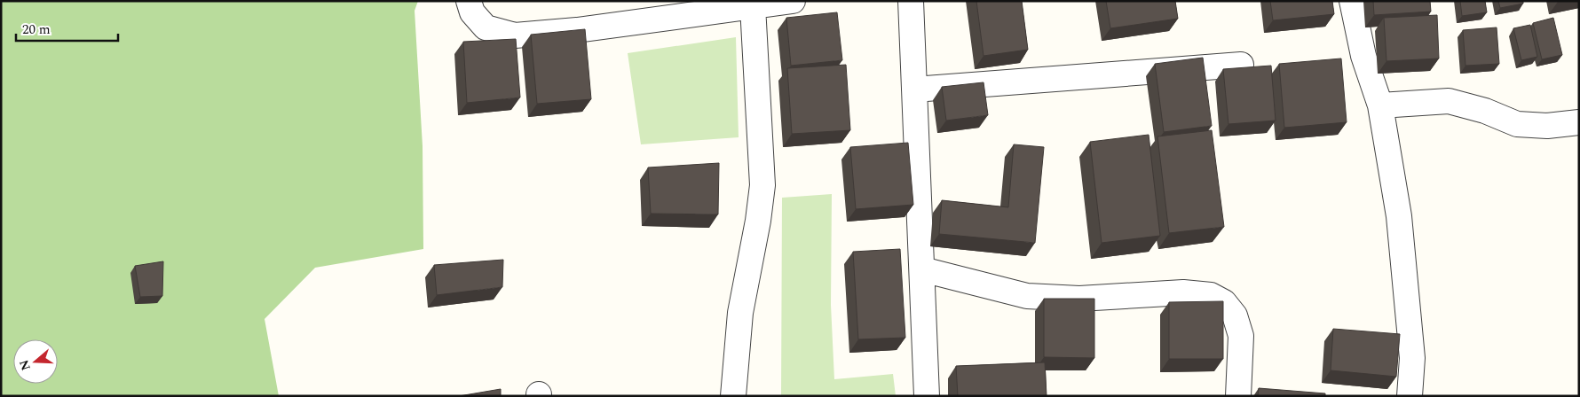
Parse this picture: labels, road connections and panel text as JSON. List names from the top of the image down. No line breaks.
{"scale_bar":"20 m","north":"left"}
